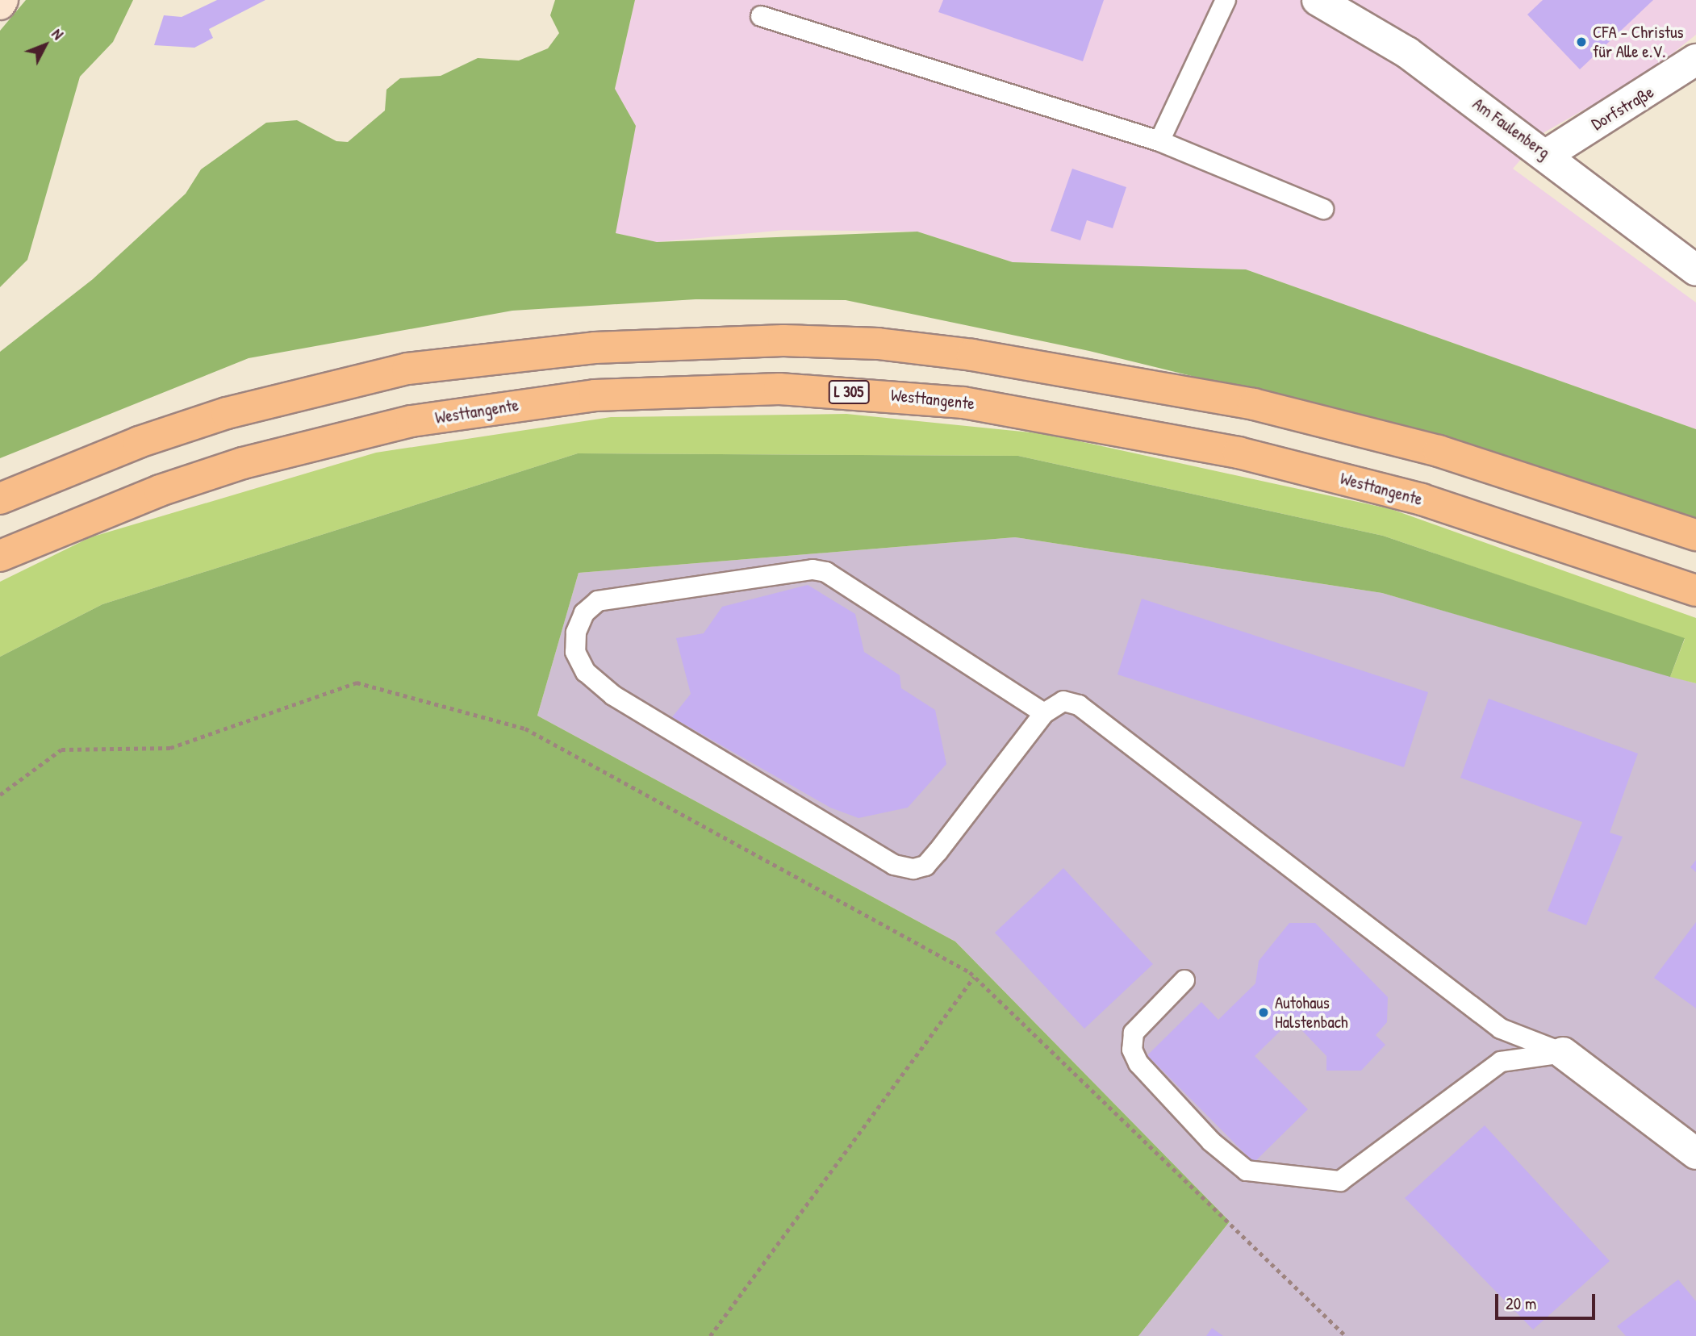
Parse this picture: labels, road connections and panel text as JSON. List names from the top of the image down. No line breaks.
{"streets":{"main road":["L 305","Westtangente"],"street":["Dorfstraße","Am Faulenberg"]},"crossings":[["Dorfstraße","Am Faulenberg"]],"places":["CFA - Christus für Alle e.V.","Autohaus Halstenbach"],"scale_bar":"20 m","north":"top right"}
